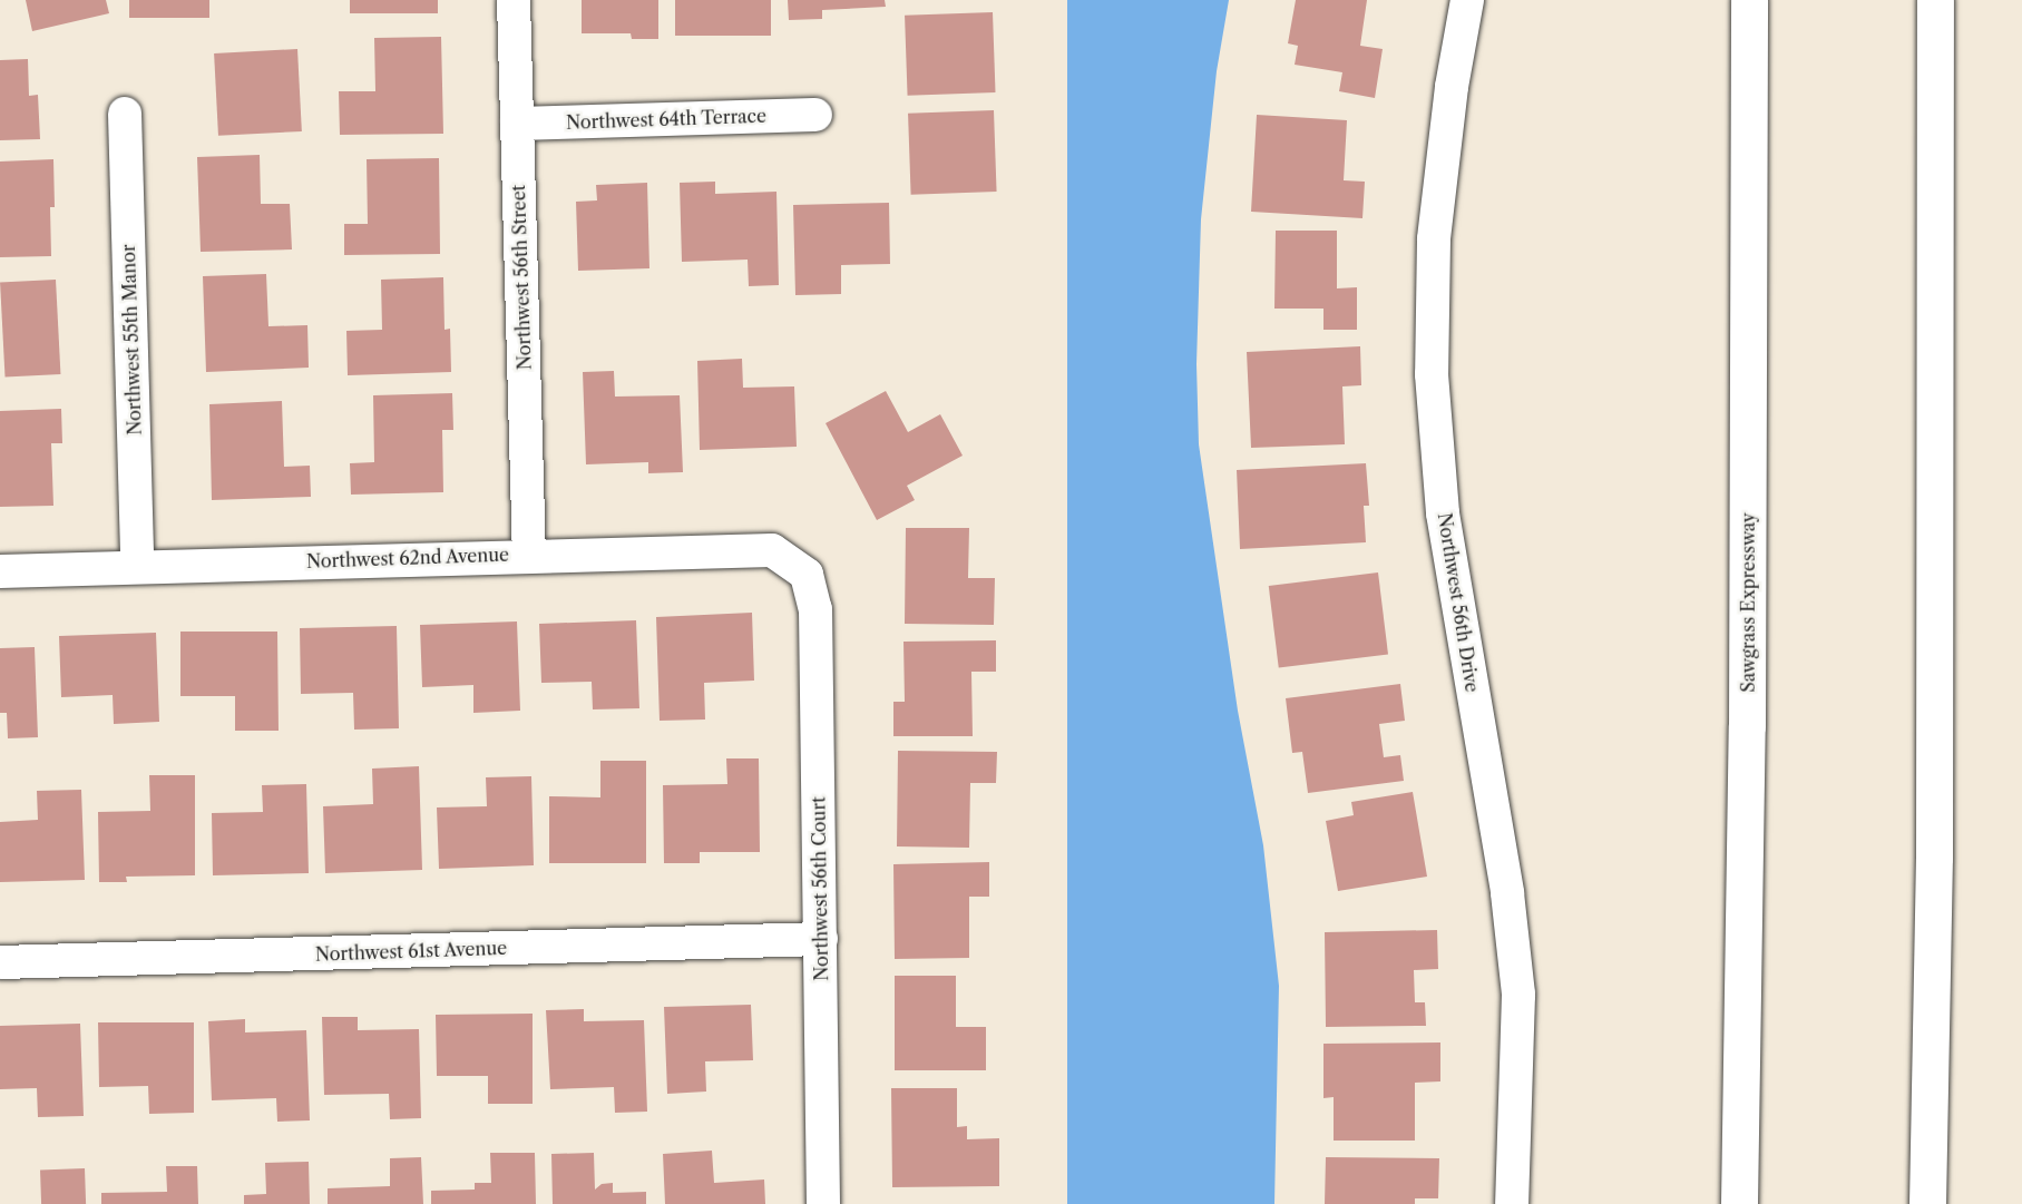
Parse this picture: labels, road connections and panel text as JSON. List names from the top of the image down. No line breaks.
{"streets":{"highway":["Sawgrass Expressway"],"street":["Northwest 64th Terrace","Northwest 56th Street","Northwest 55th Manor","Northwest 62nd Avenue","Northwest 56th Drive","Northwest 56th Court","Northwest 61st Avenue"]},"crossings":[["Northwest 64th Terrace","Northwest 56th Street"],["Northwest 56th Street","Northwest 62nd Avenue"],["Northwest 55th Manor","Northwest 62nd Avenue"],["Northwest 62nd Avenue","Northwest 56th Court"],["Northwest 56th Court","Northwest 61st Avenue"]]}
